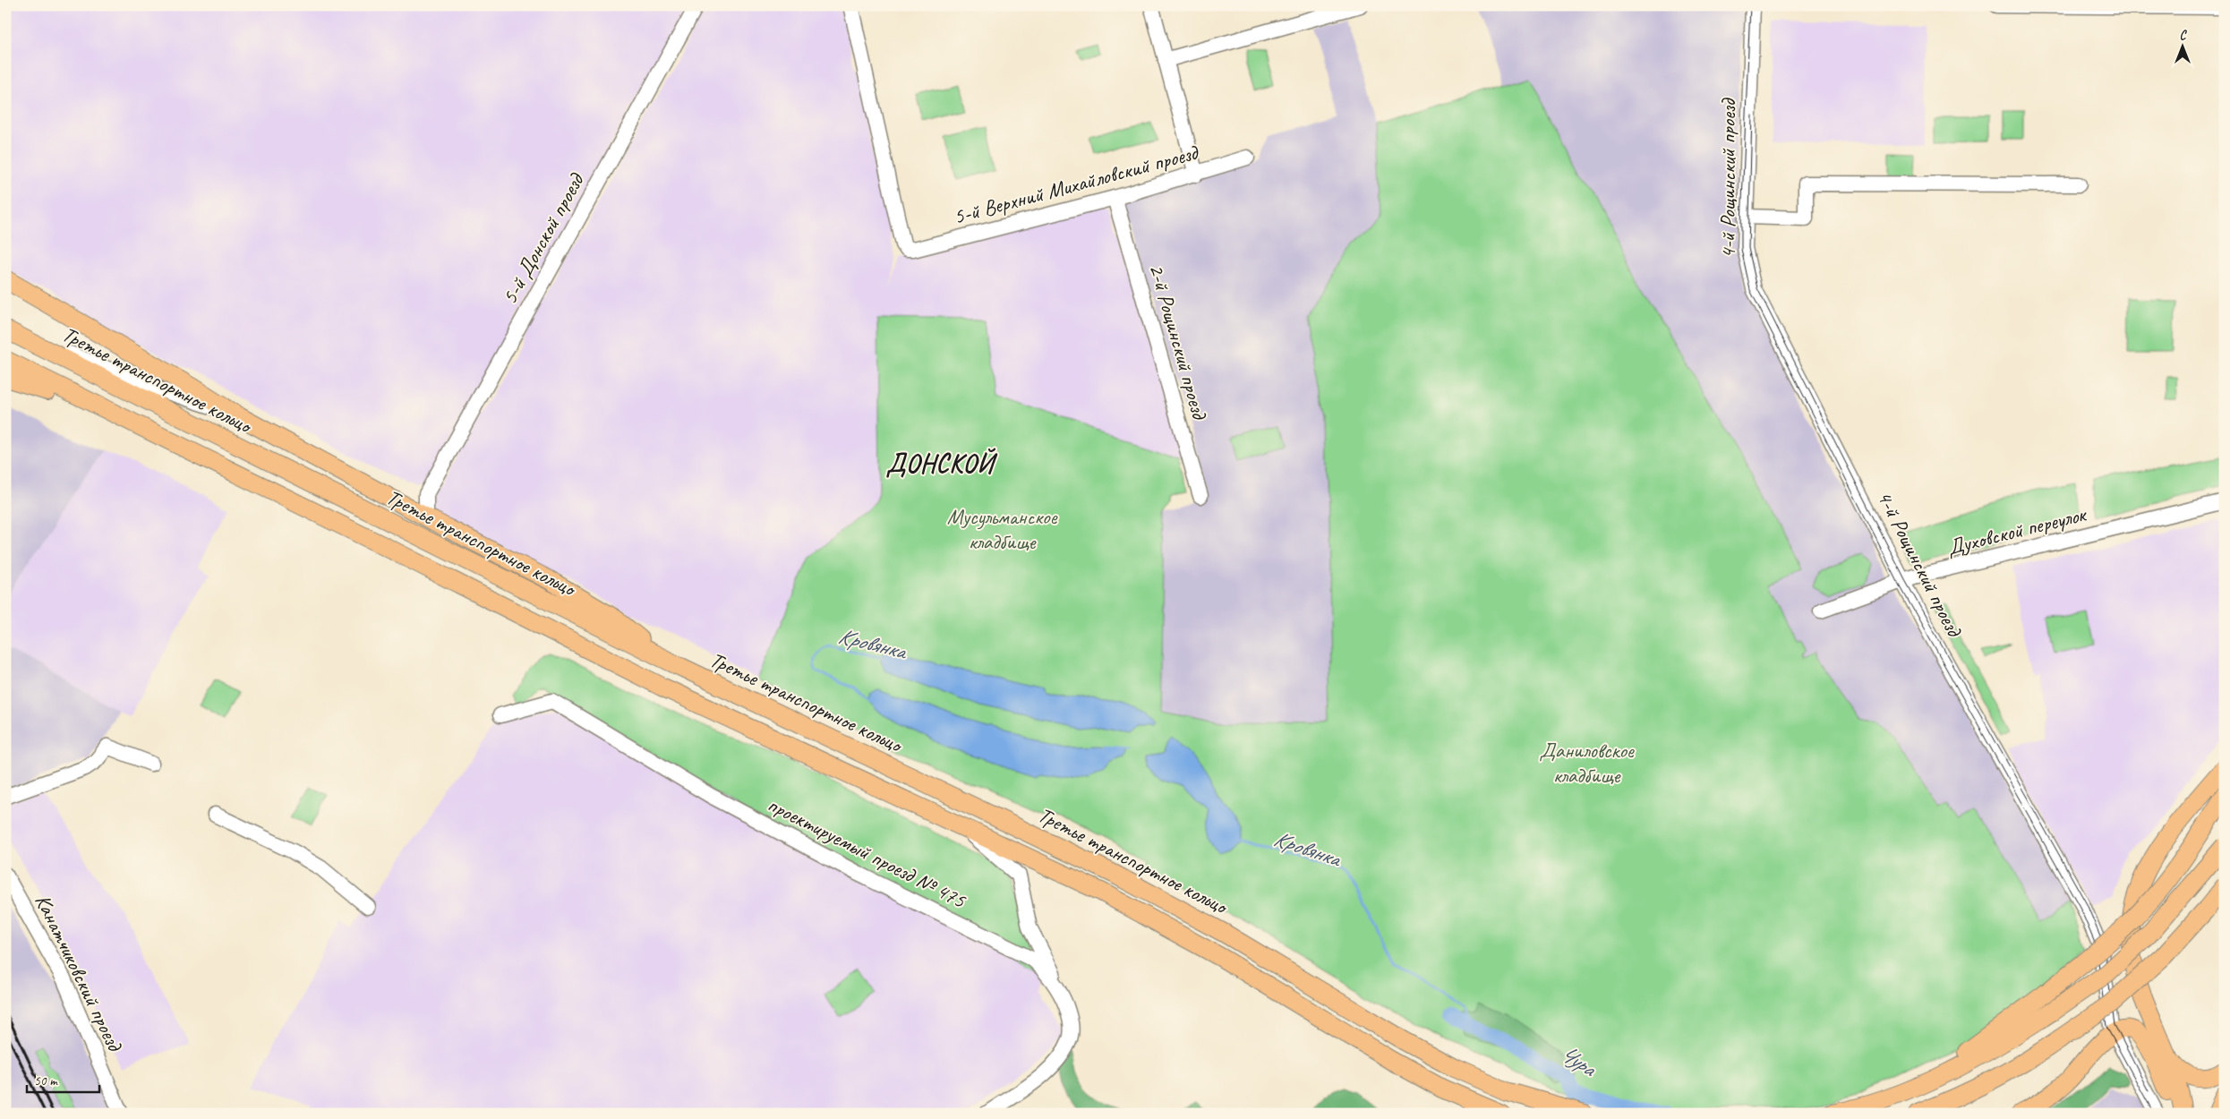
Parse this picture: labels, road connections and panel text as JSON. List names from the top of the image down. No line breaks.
{"streets":{"main road":["Третье транспортное кольцо"],"street":["4-й Рощинский проезд","5-й Верхний Михайловский проезд","5-й Донской проезд","2-й Рощинский проезд","Духовской переулок","проектируемый проезд № 475","Канатчиковский проезд"]},"crossings":[["4-й Рощинский проезд","Духовской переулок"],["5-й Верхний Михайловский проезд","2-й Рощинский проезд"]],"districts":["ДОНСКОЙ"],"water":["Кровянка","Чура"],"parks":["Мусульманское кладбище","Даниловское кладбище"],"scale_bar":"50 m","north":"top"}
